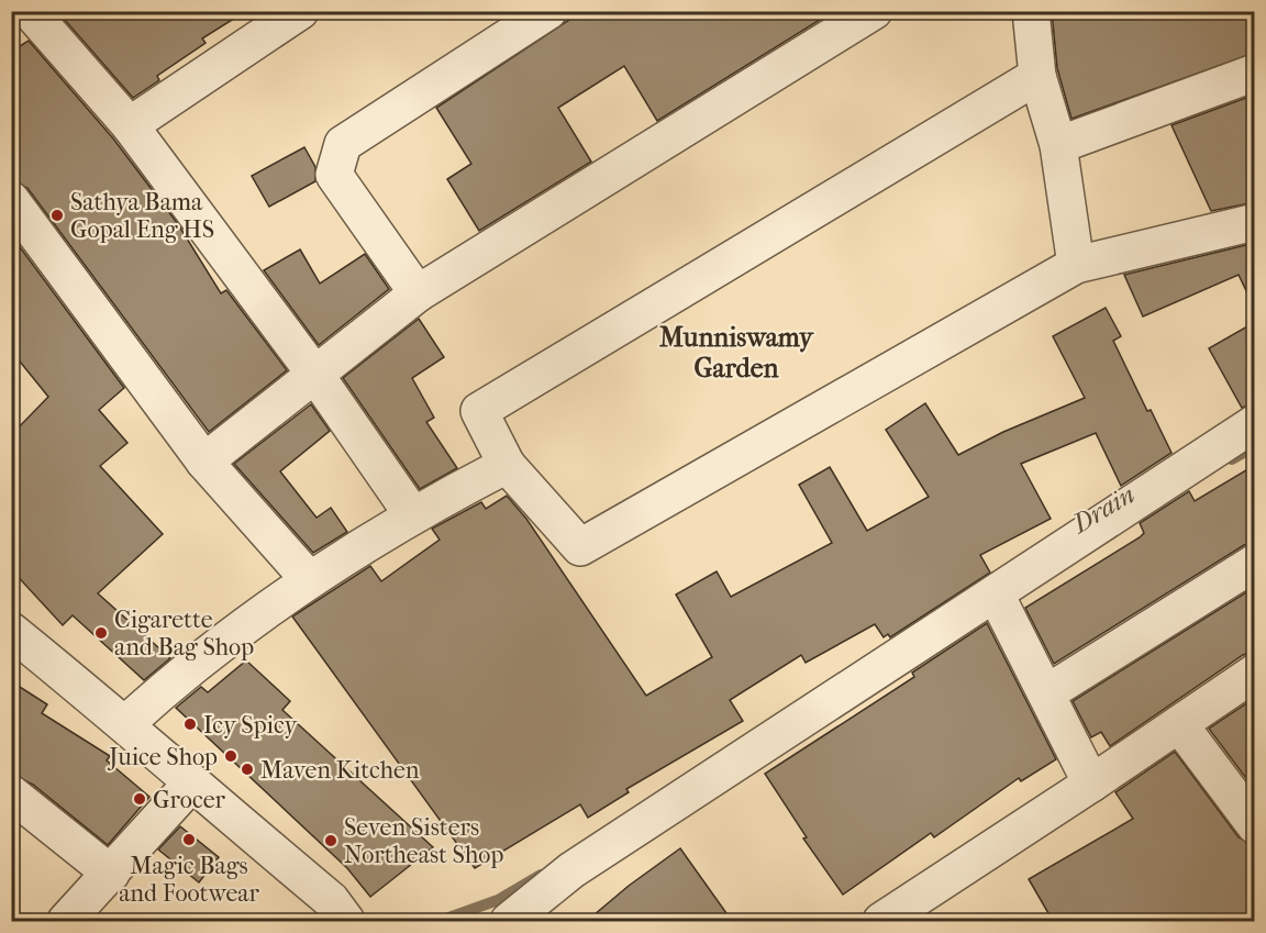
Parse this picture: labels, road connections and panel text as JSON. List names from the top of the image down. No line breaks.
{"districts":["Munniswamy Garden"],"water":["Drain"],"places":["Sathya Bama Gopal Eng HS","Cigarette and Bag Shop","Icy Spicy","Juice Shop","Maven Kitchen","Grocer","Magic Bags and Footwear","Seven Sisters Northeast Shop"]}
